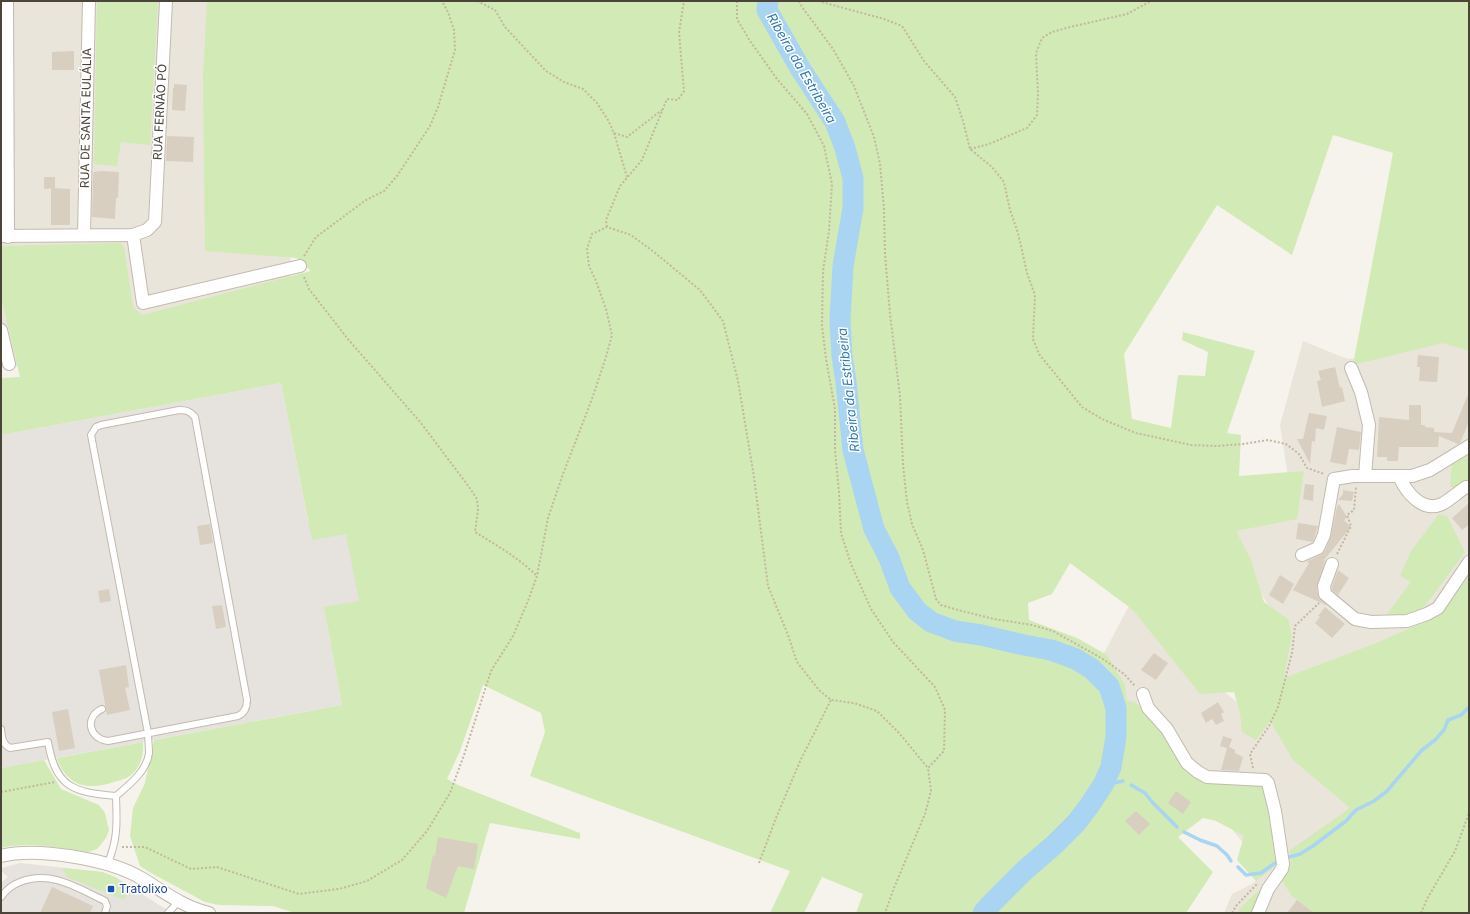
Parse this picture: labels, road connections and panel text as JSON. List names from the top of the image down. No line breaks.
{"streets":{"street":["RUA FERNÃO PÓ","RUA DE SANTA EULÁLIA"]},"water":["Ribeira da Estribeira"],"places":{"transit":["Tratolixo"]}}
